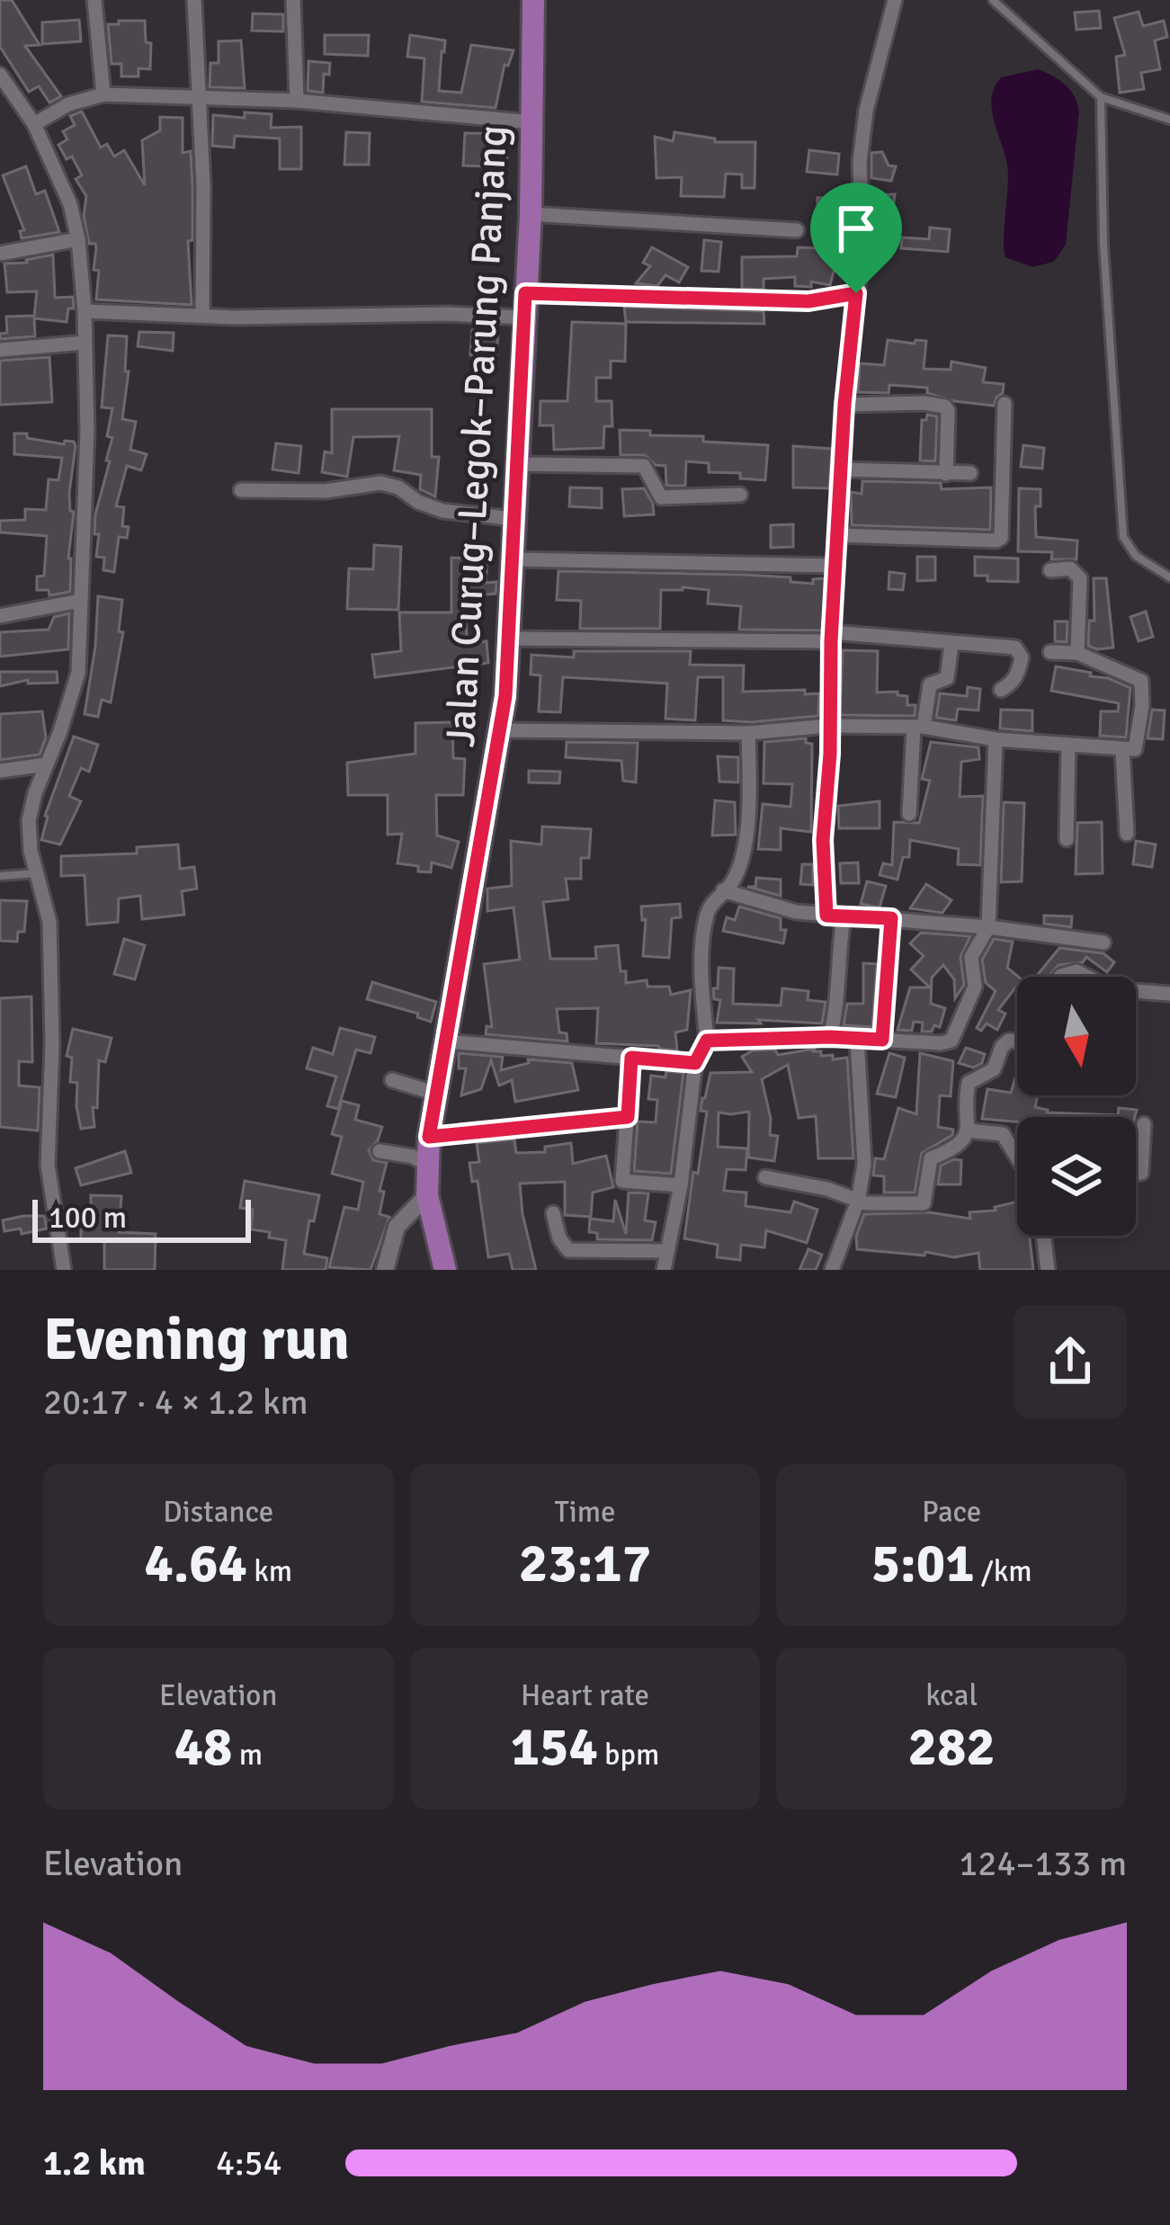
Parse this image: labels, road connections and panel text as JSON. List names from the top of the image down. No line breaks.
{"streets":{"main road":["Jalan Curug–Legok–Parung Panjang"]},"scale_bar":"100 m","north":"bottom","page":{"scale":"100 m","heading":["Evening run","20:17 · 4 × 1.2 km"],"stats":[["Distance","4.64 km"],["Time","23:17"],["Pace","5:01 /km"],["Elevation","48 m"],["Heart rate","154 bpm"],["kcal","282"]],"chart":["Elevation","124–133 m"],"list":[{"name":"1.2 km","note":"4:54"}]}}
